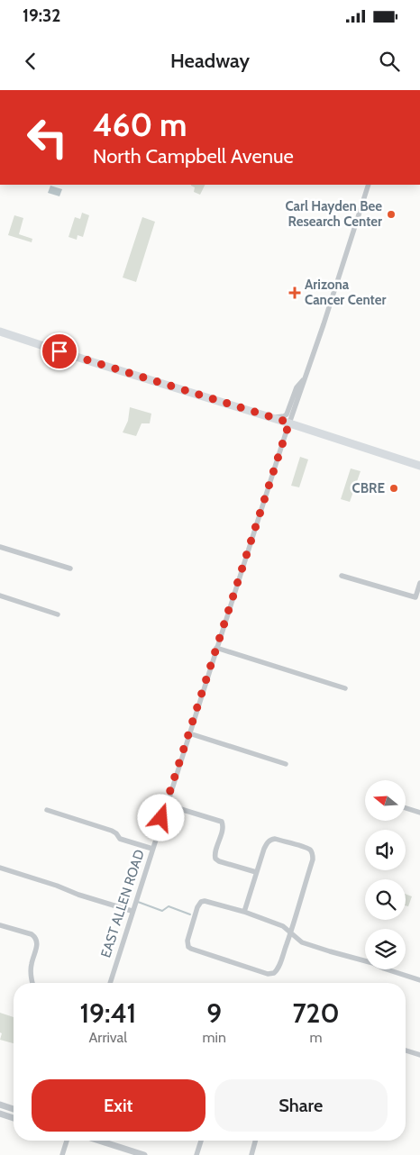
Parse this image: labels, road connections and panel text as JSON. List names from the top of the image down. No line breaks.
{"streets":{"street":["EAST ALLEN ROAD"]},"places":{"other":["Carl Hayden Bee Research Center","CBRE"],"health":["Arizona Cancer Center"]},"north":"left","page":{"status":"19:32","header":"Headway","turn":["460 m","North Campbell Avenue"],"eta":["19:41","Arrival","9","min","720","m"],"buttons":["Exit","Share"]}}
